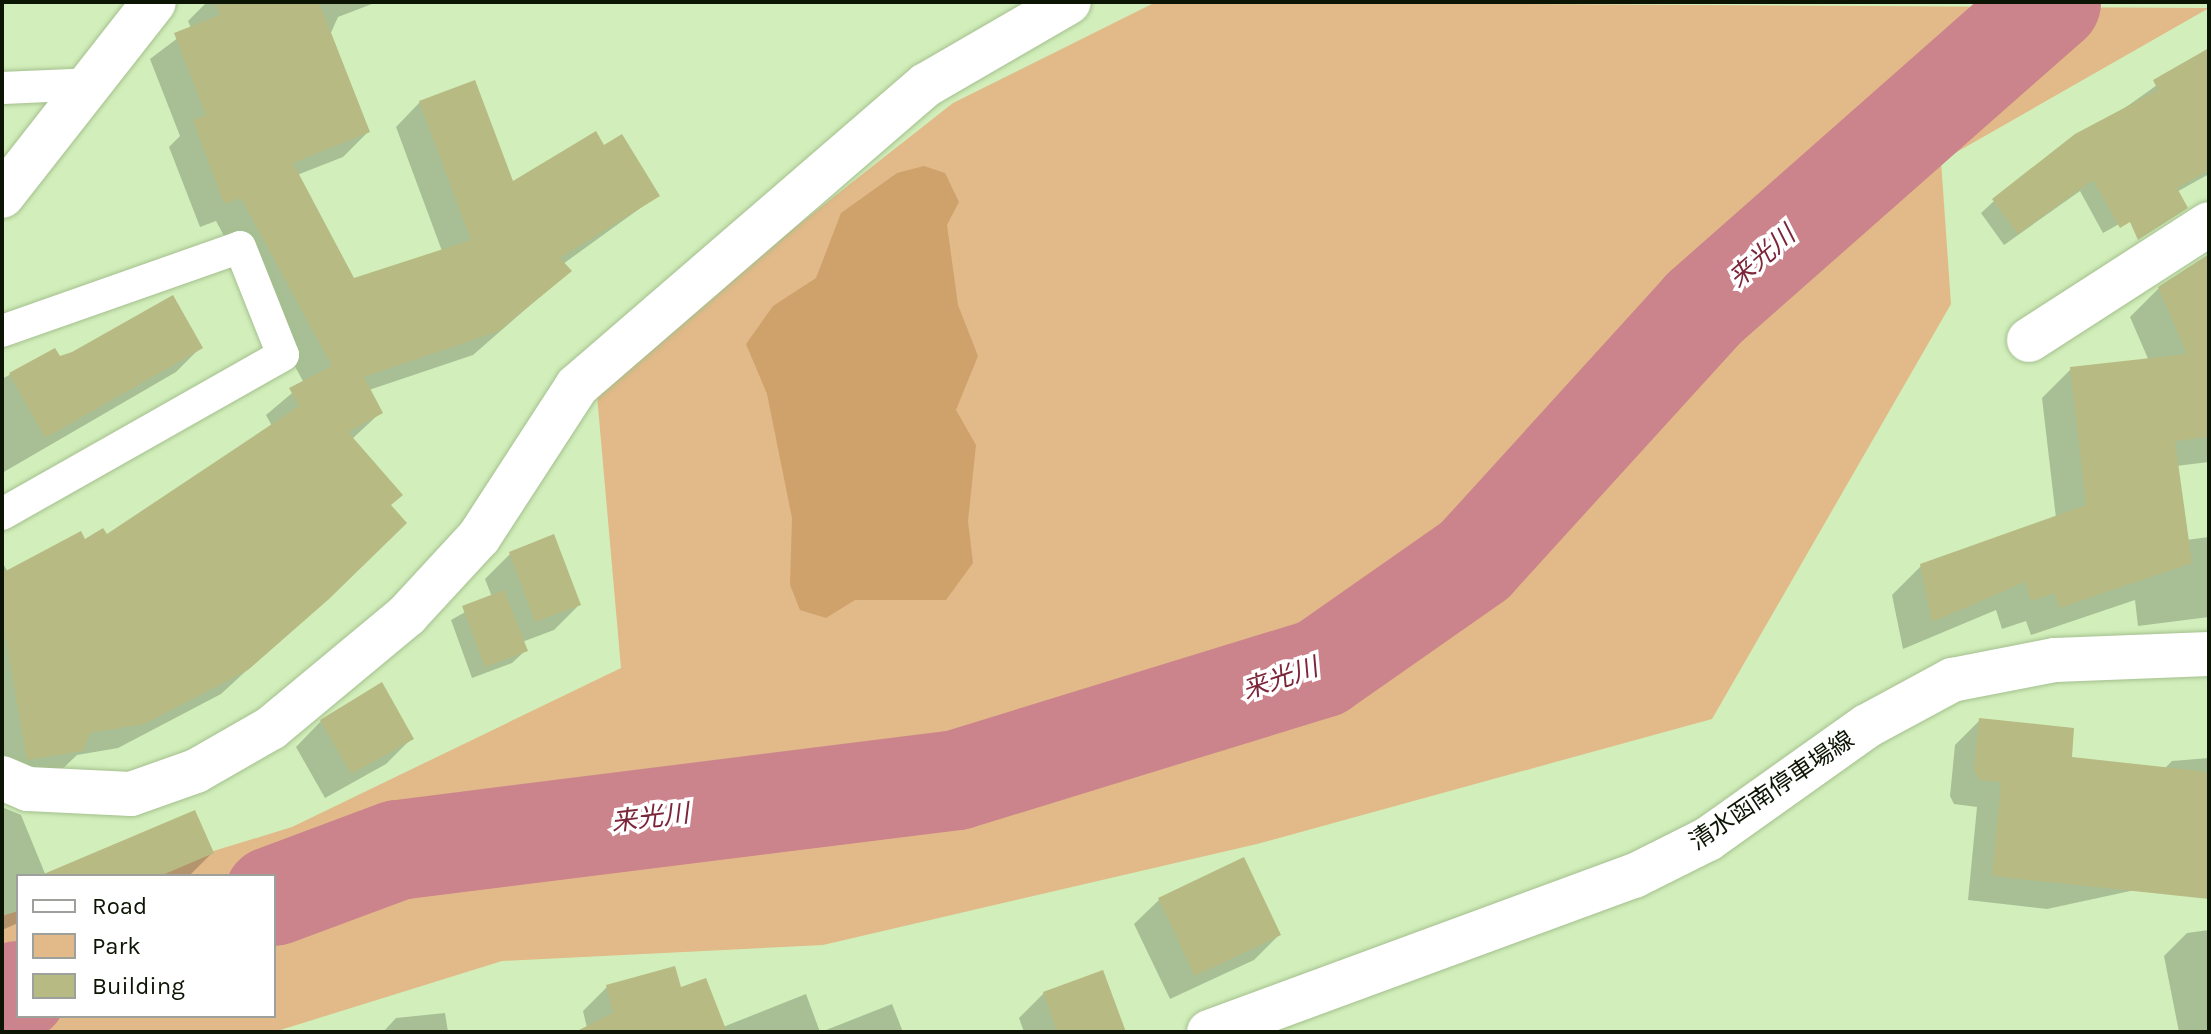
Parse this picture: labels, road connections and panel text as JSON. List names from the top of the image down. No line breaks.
{"streets":{"street":["清水函南停車場線"]},"water":["来光川"],"legend":["Road","Park","Building"]}
